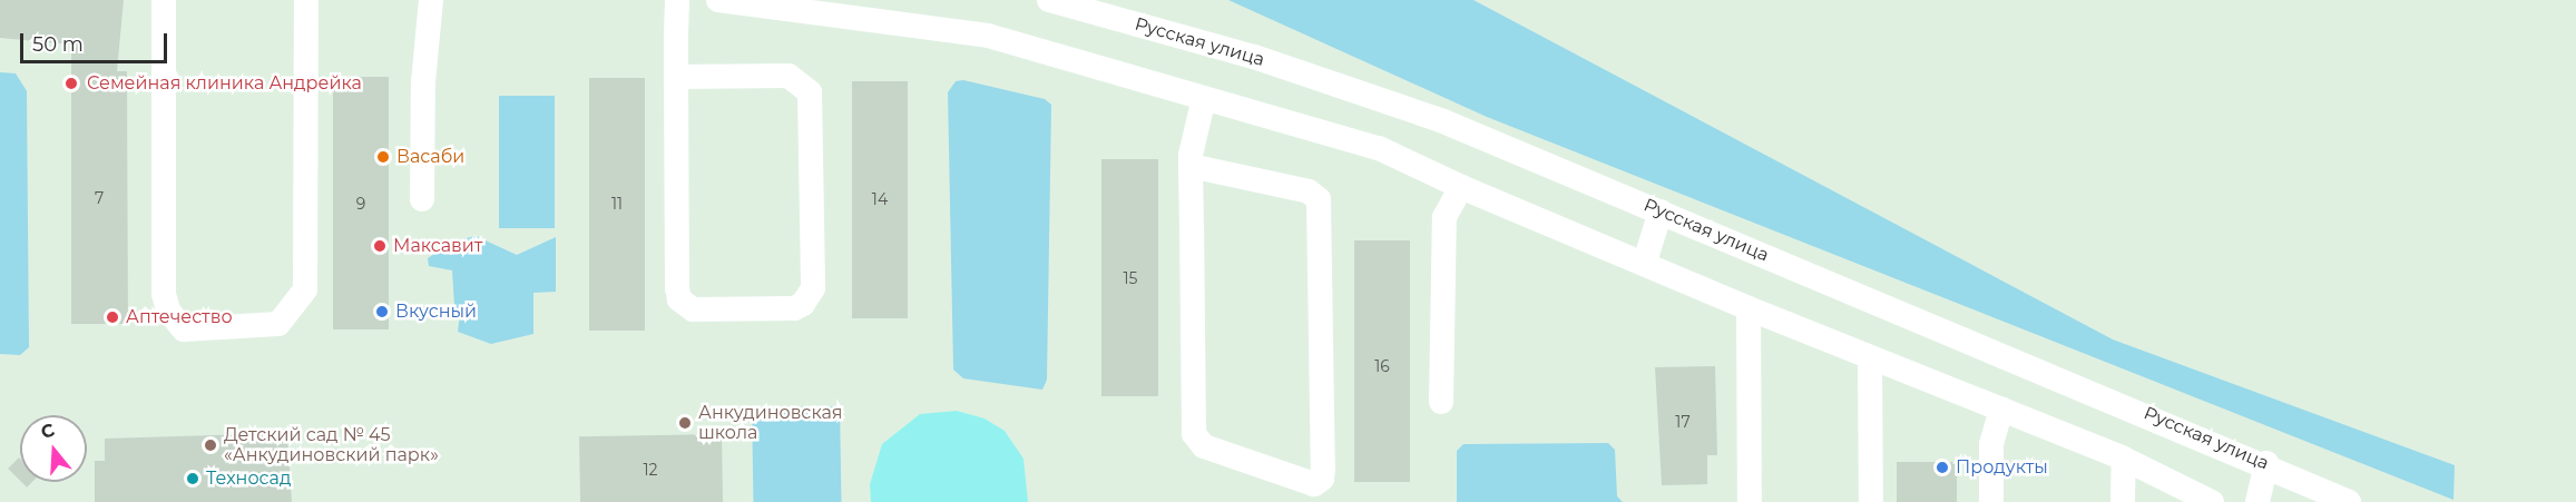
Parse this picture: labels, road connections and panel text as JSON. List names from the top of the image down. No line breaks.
{"streets":{"street":["Русская улица"]},"places":["Семейная клиника Андрейка","Васаби","Максавит","Вкусный","Аптечество","Анкудиновская школа","Детский сад № 45 «Анкудиновский парк»","Продукты","Техносад"],"house_numbers":["7","14","9","11","15","16","17","12"],"scale_bar":"50 m","north":"top"}
